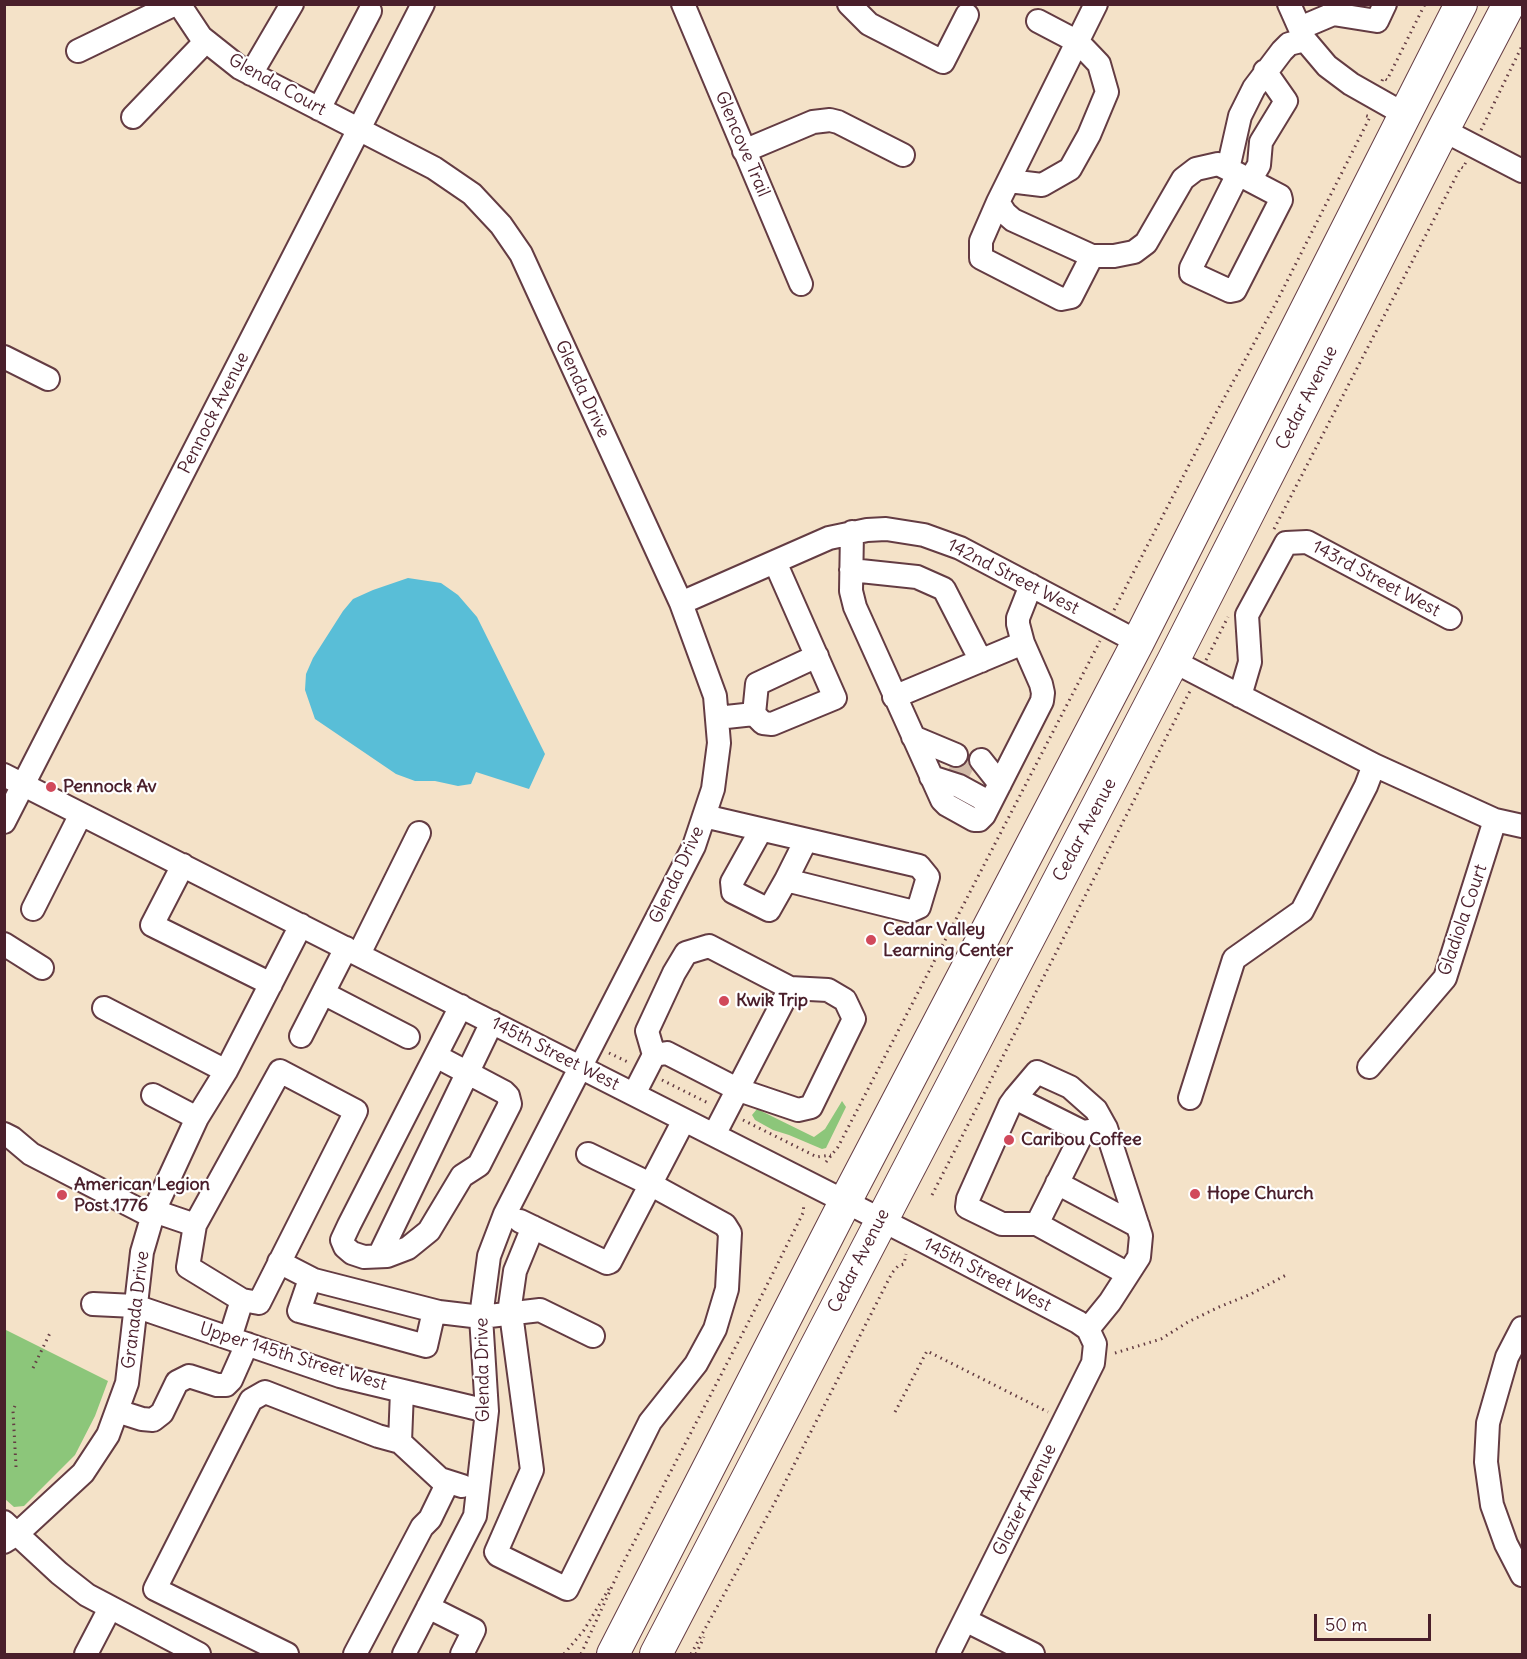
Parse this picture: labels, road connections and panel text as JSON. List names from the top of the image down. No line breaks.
{"streets":{"highway":["Cedar Avenue"],"street":["Glenda Court","Glencove Trail","Glenda Drive","Pennock Avenue","142nd Street West","143rd Street West","Gladiola Court","145th Street West","Granada Drive","Upper 145th Street West","Glazier Avenue"]},"crossings":[["Glenda Court","Glenda Drive"],["Glenda Court","Pennock Avenue"],["Glenda Drive","Pennock Avenue"],["Glenda Drive","142nd Street West"],["Glenda Drive","145th Street West"],["Glenda Drive","Upper 145th Street West"],["Cedar Avenue","145th Street West"],["Pennock Avenue","145th Street West"],["145th Street West","Granada Drive"],["145th Street West","Glazier Avenue"],["Granada Drive","Upper 145th Street West"]],"places":["Pennock Av","Cedar Valley Learning Center","Kwik Trip","Caribou Coffee","Hope Church","American Legion Post 1776"],"scale_bar":"50 m"}
